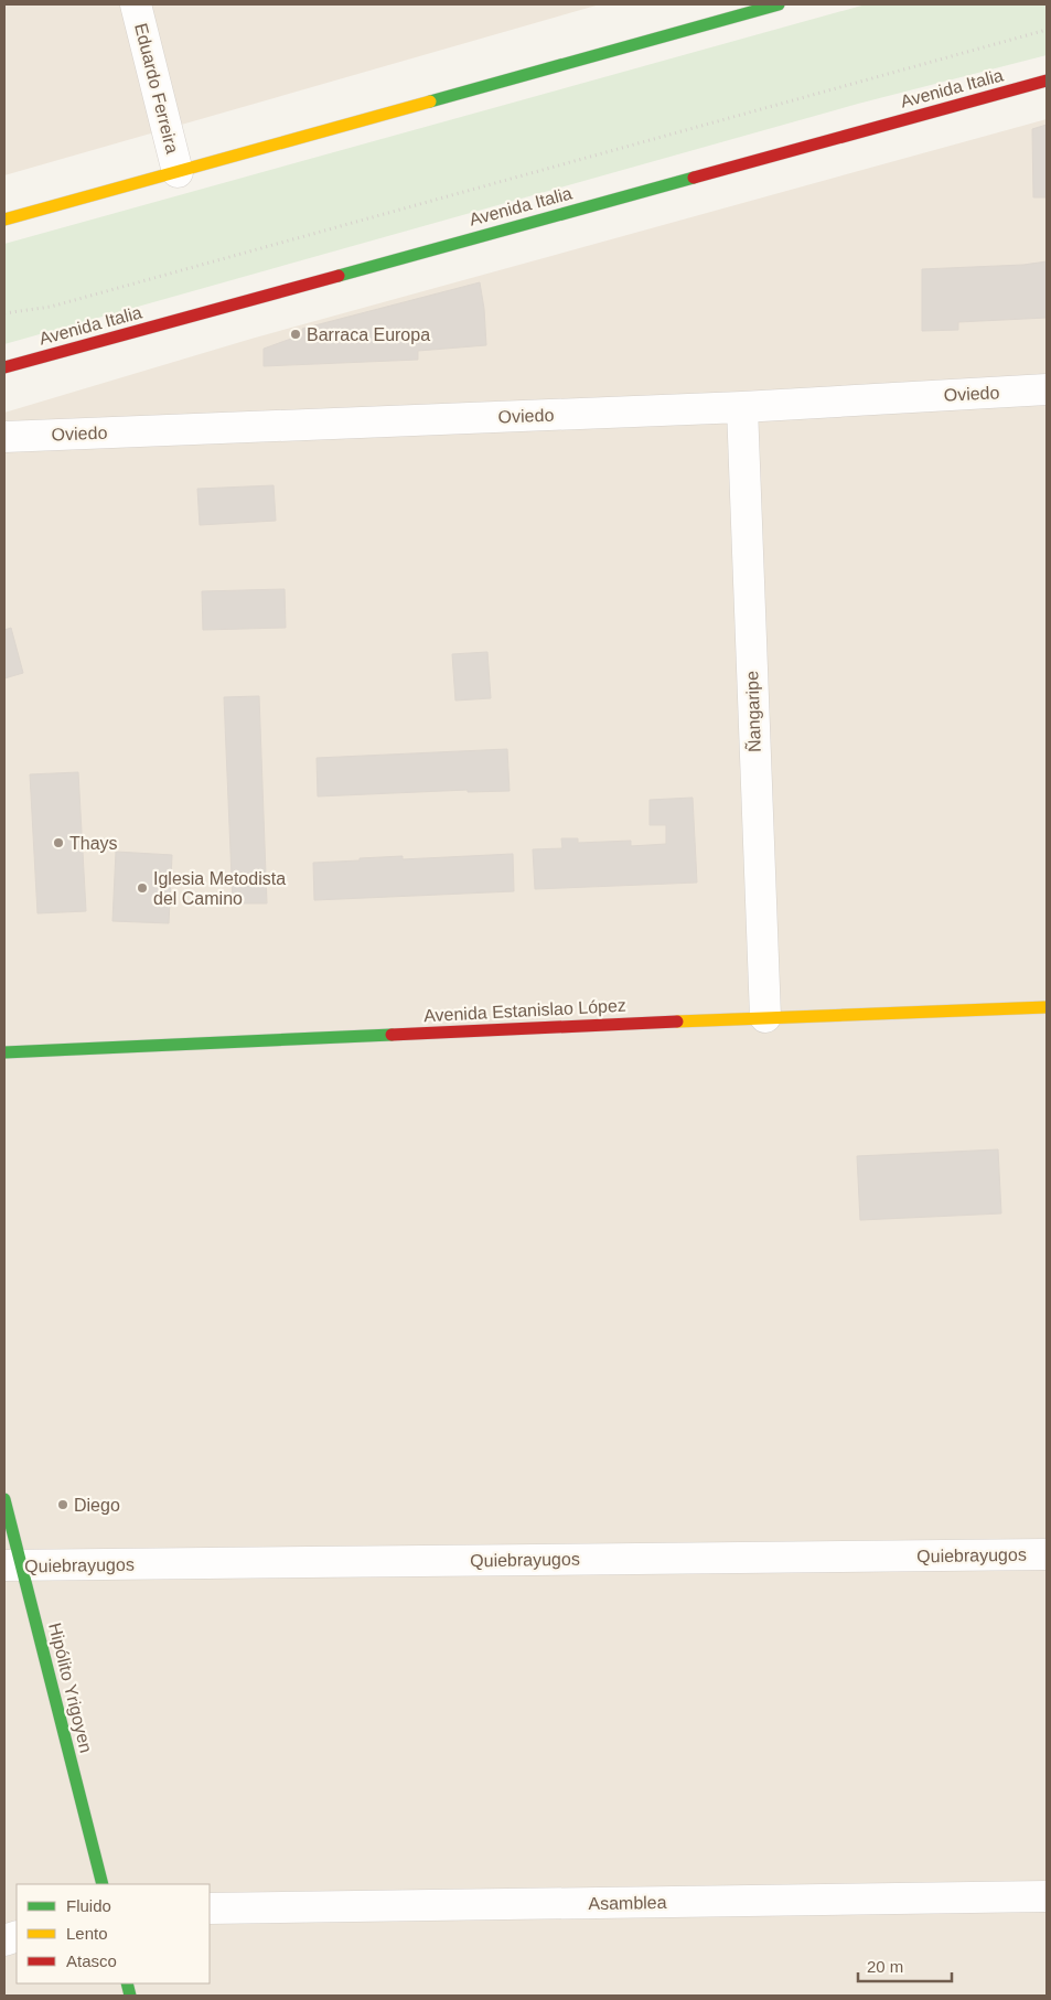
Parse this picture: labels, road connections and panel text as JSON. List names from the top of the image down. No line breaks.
{"streets":{"main road":["Avenida Italia","Avenida Estanislao López","Hipólito Yrigoyen"],"street":["Eduardo Ferreira","Oviedo","Ñangaripe","Quiebrayugos","Asamblea"]},"crossings":[["Oviedo","Ñangaripe"],["Ñangaripe","Avenida Estanislao López"],["Quiebrayugos","Hipólito Yrigoyen"]],"places":["Barraca Europa","Thays","Iglesia Metodista del Camino","Diego"],"legend":["Fluido","Lento","Atasco"],"scale_bar":"20 m"}
